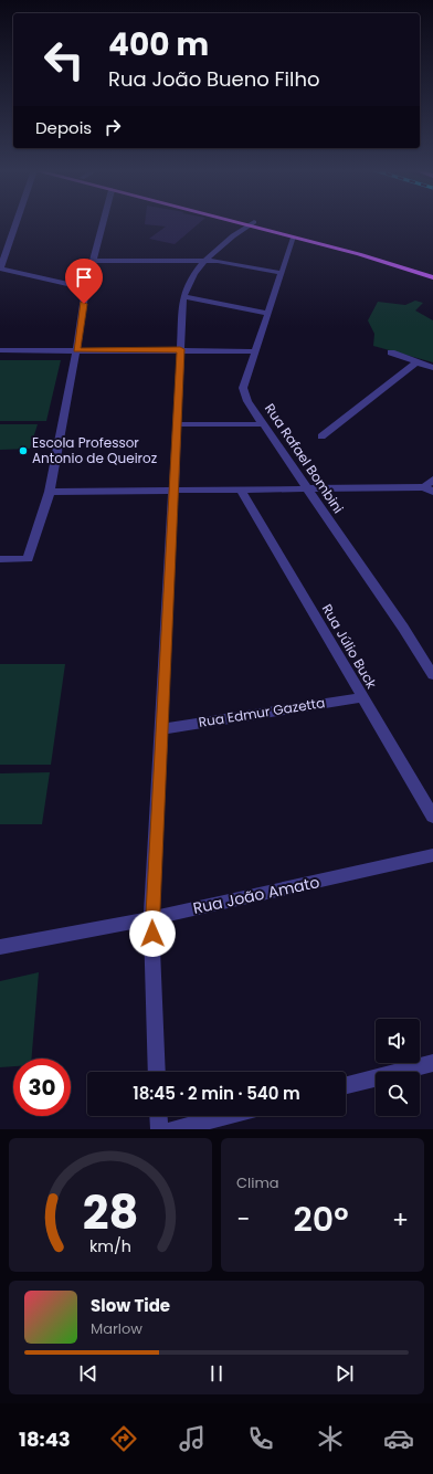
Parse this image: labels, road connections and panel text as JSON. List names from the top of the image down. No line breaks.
{"streets":{"street":["Rua Rafael Bombini","Rua Júlio Buck","Rua Edmur Gazetta","Rua João Amato"]},"crossings":[["Rua Júlio Buck","Rua Edmur Gazetta"]],"places":["Escola Professor Antonio de Queiroz"],"page":{"turn":["400 m","Rua João Bueno Filho"],"then":"Depois","limit":"30","trip":"18:45 · 2 min · 540 m","tile":"Clima","heat":["−","20°","+"],"song":["Slow Tide","Marlow"],"tabs":"18:43","gauge":["28","km/h"]}}
